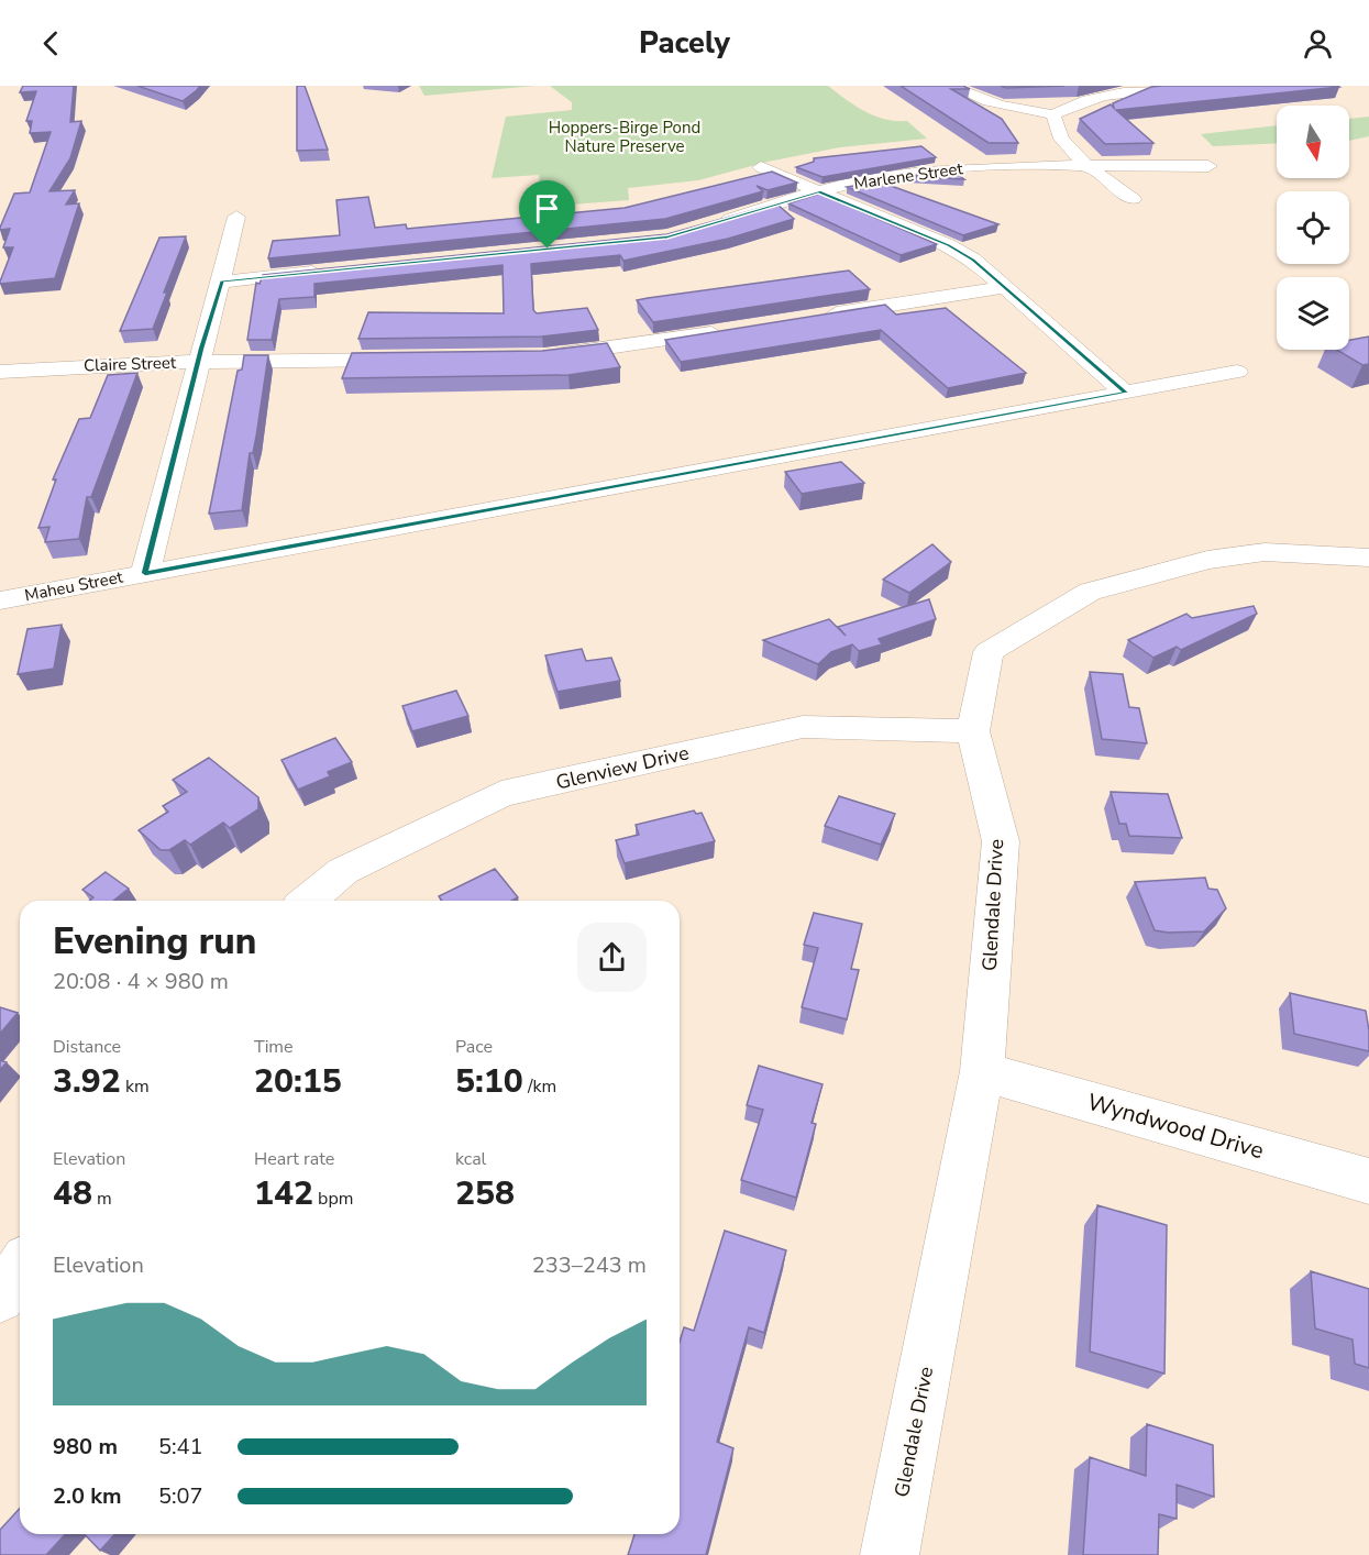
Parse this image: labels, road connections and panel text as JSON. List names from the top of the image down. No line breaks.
{"streets":{"street":["Marlene Street","Claire Street","Maheu Street","Glenview Drive","Glendale Drive","Wyndwood Drive"]},"crossings":[["Glenview Drive","Glendale Drive"],["Glendale Drive","Wyndwood Drive"]],"parks":["Hoppers-Birge Pond Nature Preserve"],"north":"bottom","page":{"header":"Pacely","heading":["Evening run","20:08 · 4 × 980 m"],"stats":[["Distance","3.92 km"],["Time","20:15"],["Pace","5:10 /km"],["Elevation","48 m"],["Heart rate","142 bpm"],["kcal","258"]],"chart":["Elevation","233–243 m"],"list":[{"name":"980 m","note":"5:41"},{"name":"2.0 km","note":"5:07"}]}}
